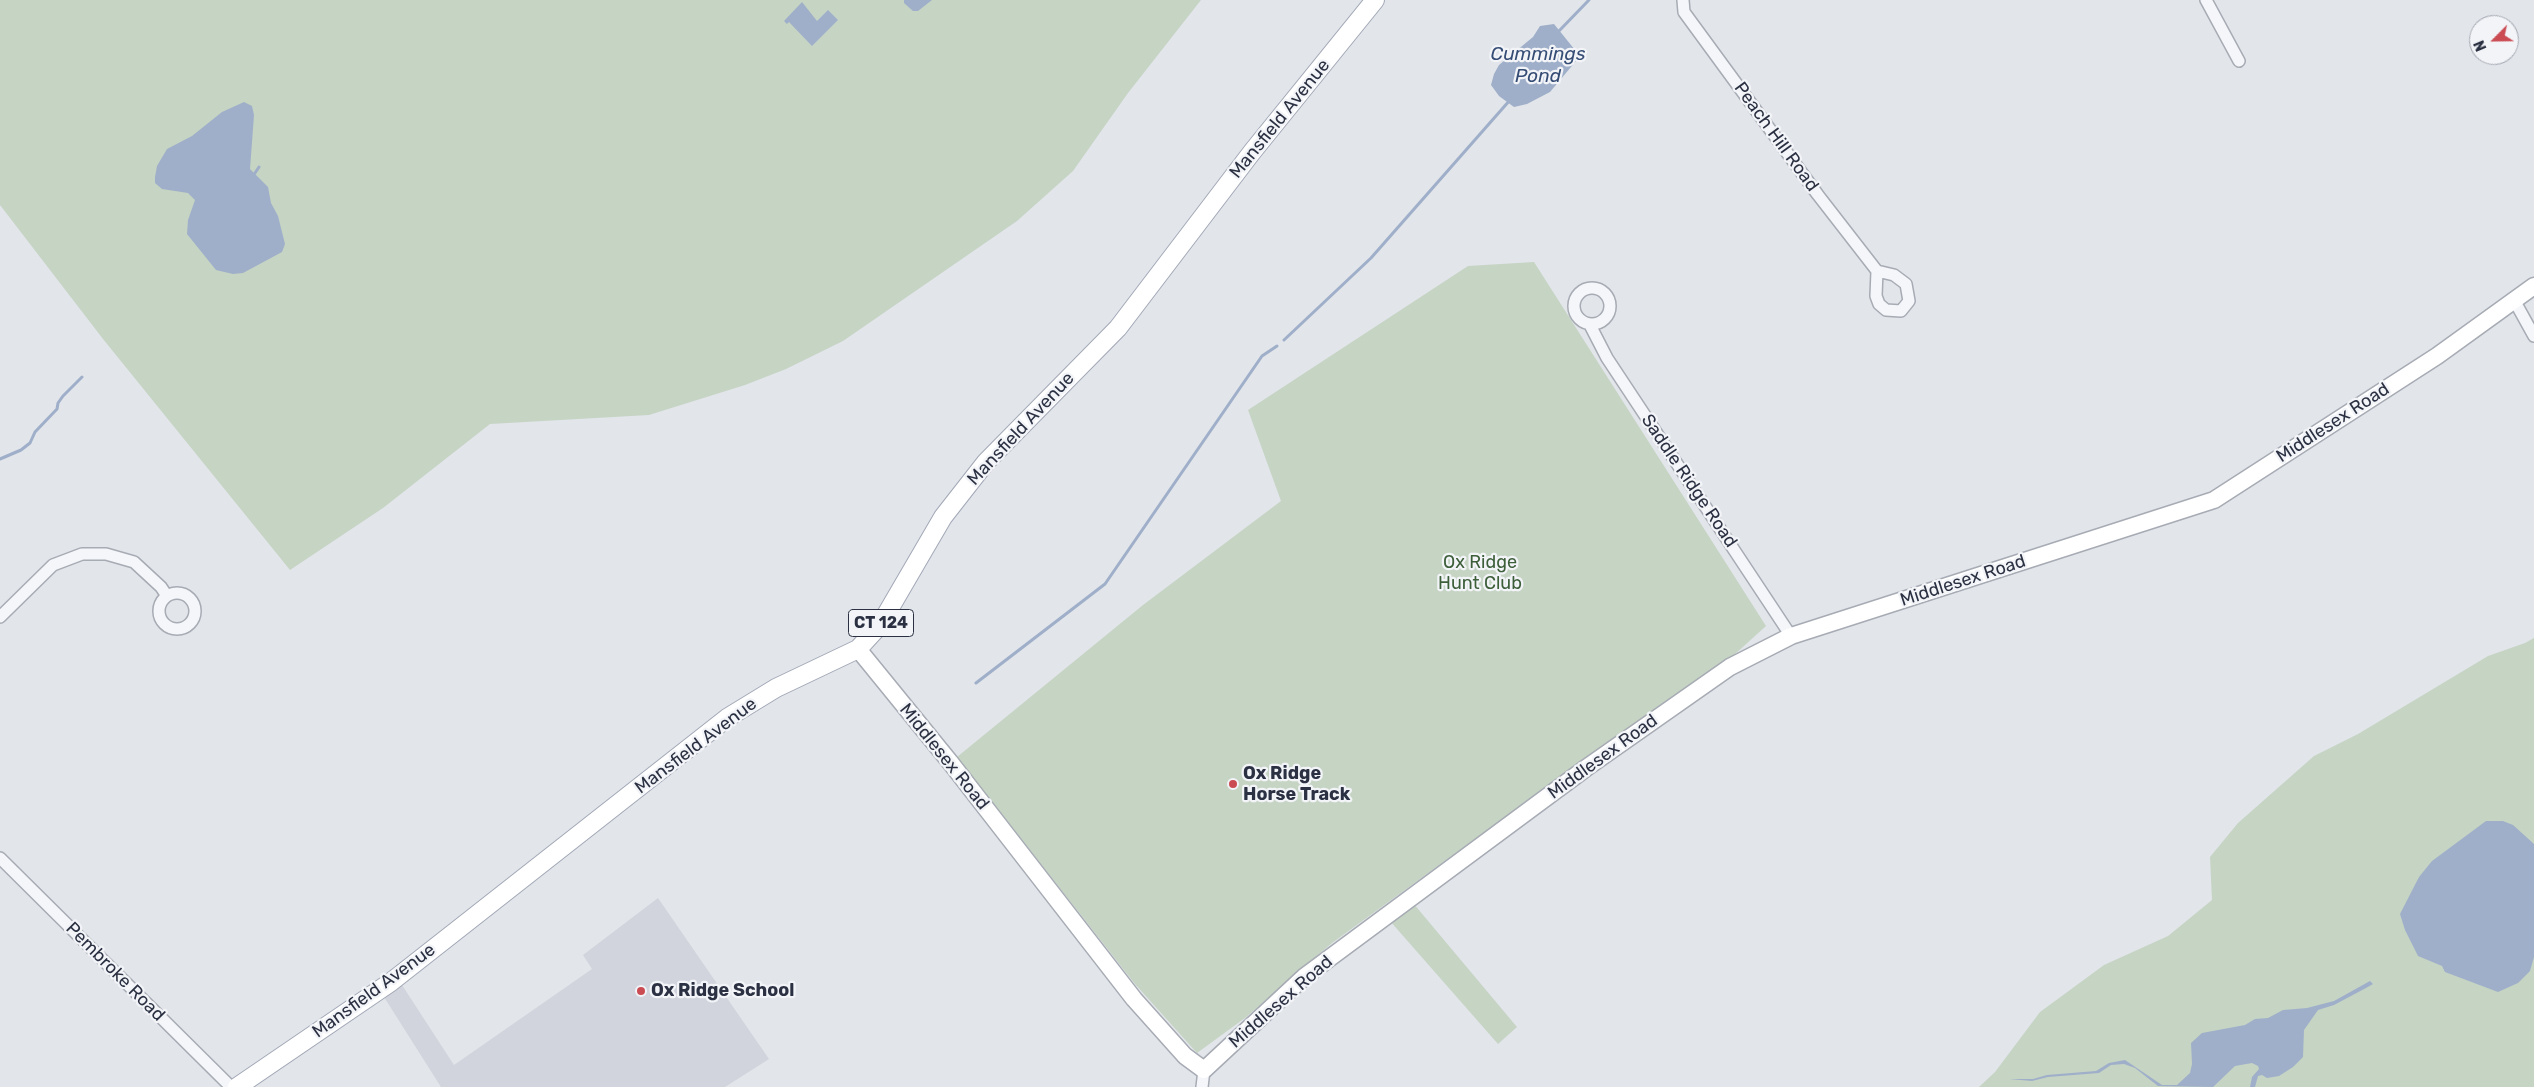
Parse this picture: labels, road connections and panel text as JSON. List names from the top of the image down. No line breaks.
{"streets":{"main road":["Mansfield Avenue","Middlesex Road","CT 124"],"street":["Peach Hill Road","Saddle Ridge Road","Pembroke Road"]},"crossings":[["Mansfield Avenue","Middlesex Road"],["Middlesex Road","Saddle Ridge Road"]],"water":["Cummings Pond"],"parks":["Ox Ridge Hunt Club"],"places":["Ox Ridge Horse Track","Ox Ridge School"],"north":"bottom left"}
